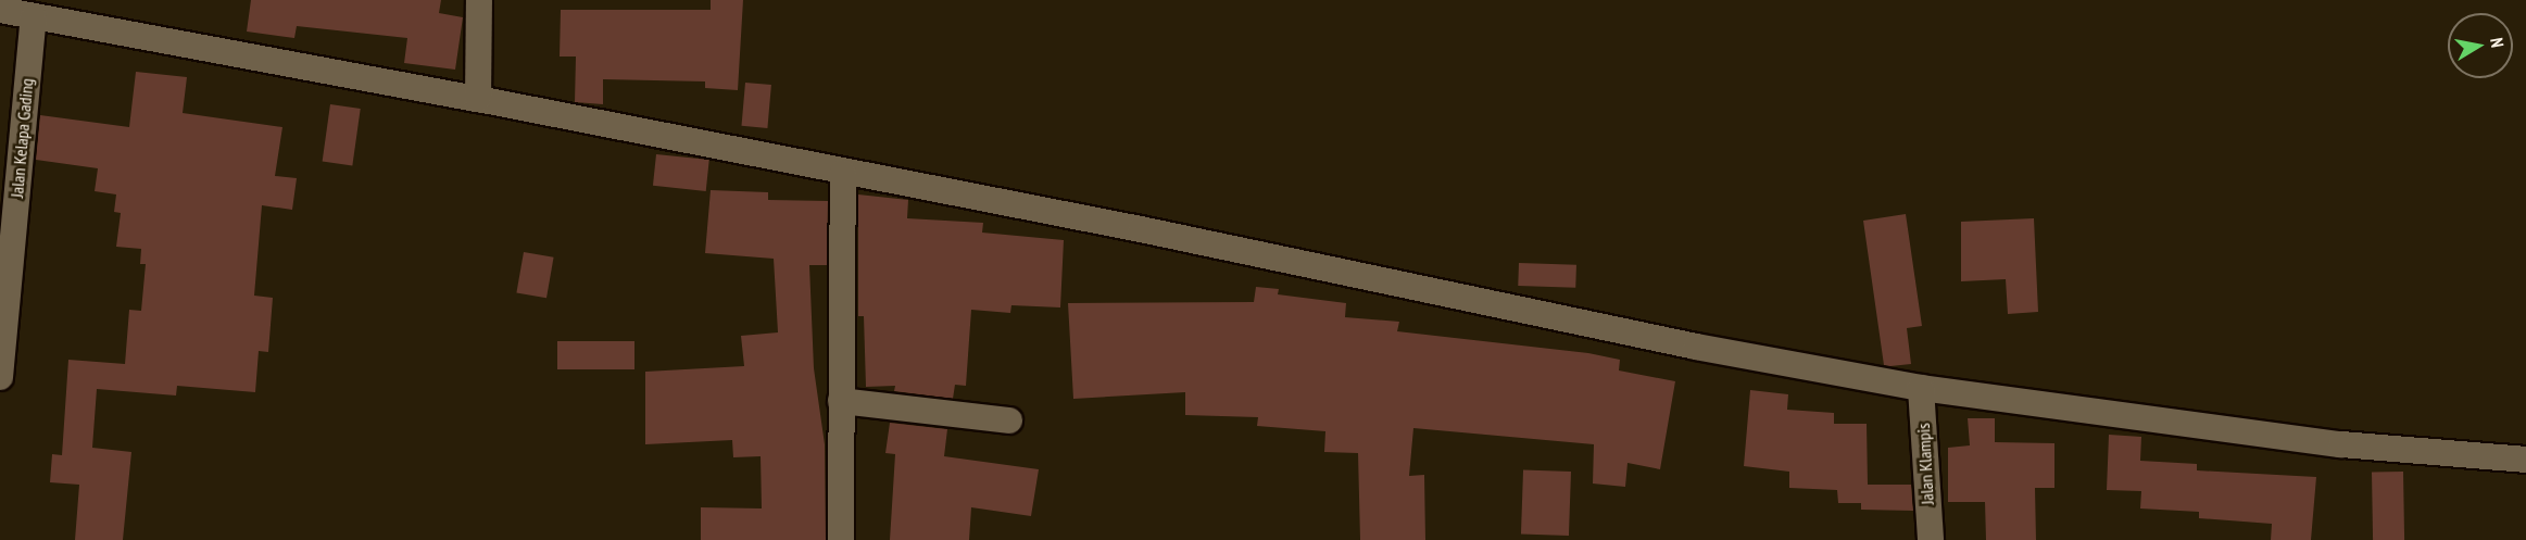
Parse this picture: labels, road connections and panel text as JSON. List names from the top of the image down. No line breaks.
{"streets":{"street":["Jalan Kelapa Gading","Jalan Klampis"]},"north":"right"}
